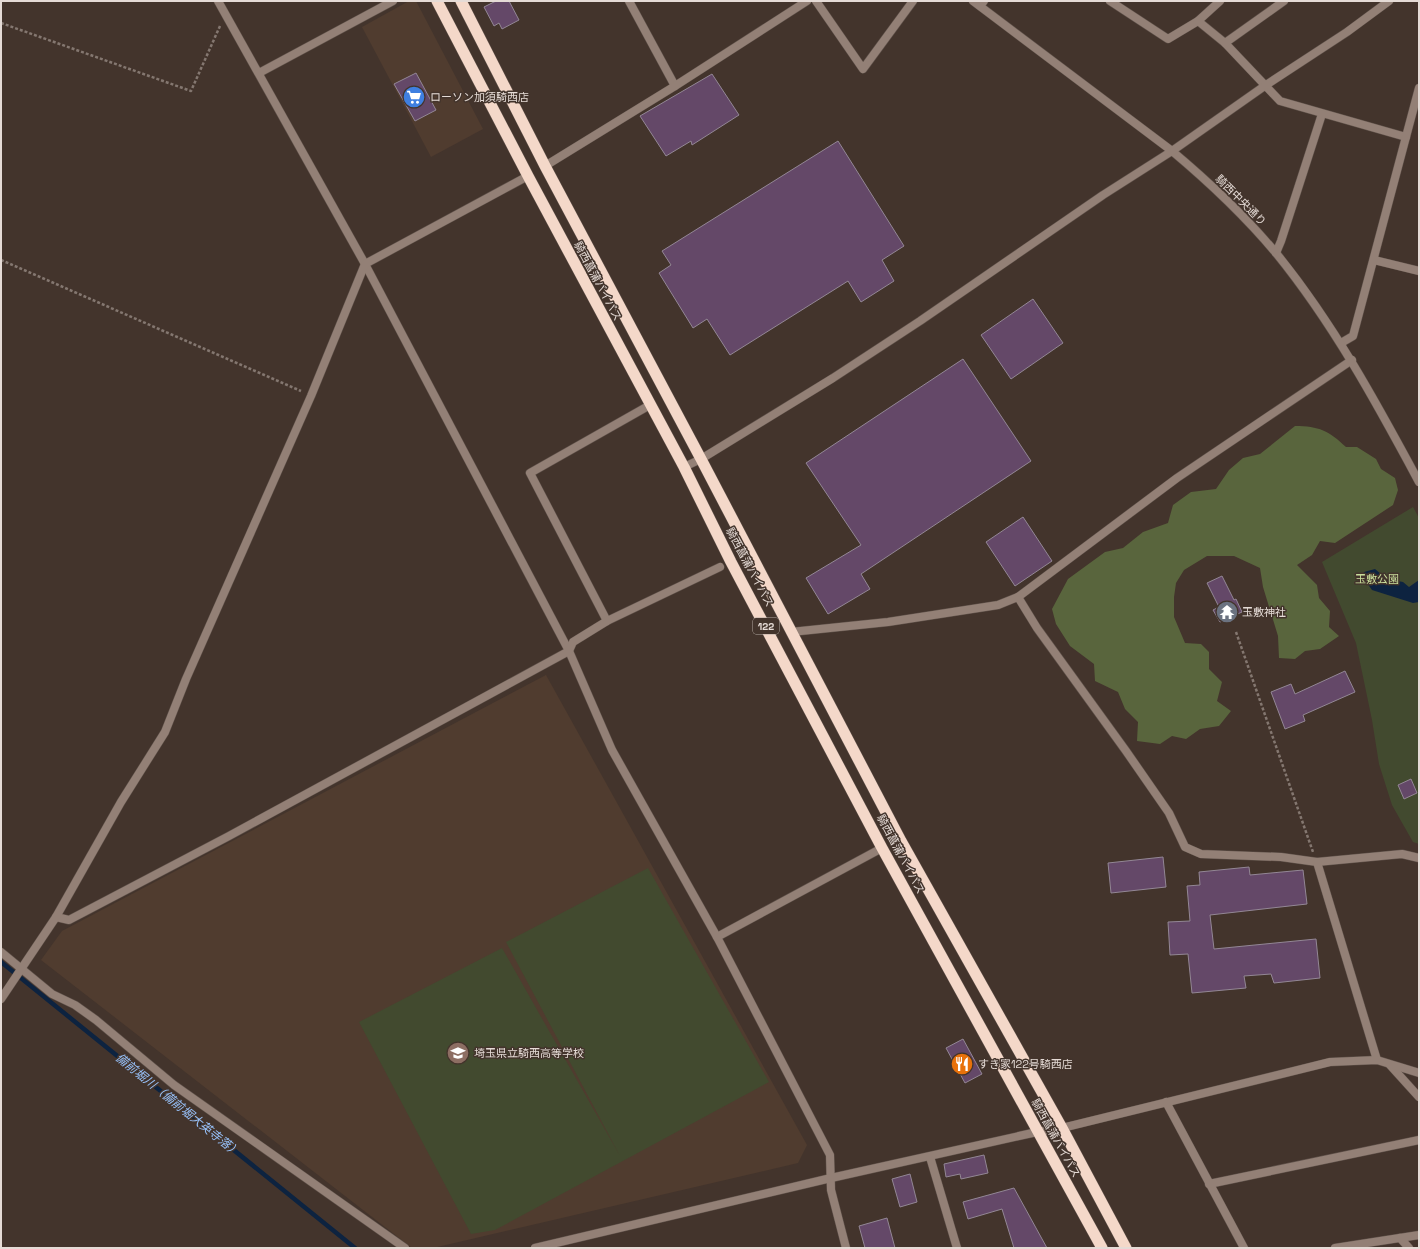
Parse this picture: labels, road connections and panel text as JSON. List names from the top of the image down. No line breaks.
{"streets":{"highway":["騎西菖蒲バイパス","122"],"street":["騎西中央通り"]},"water":["備前堀川（備前堀大英寺落）"],"parks":["玉敷公園"],"places":{"supermarket":["ローソン加須騎西店"],"temple":["玉敷神社"],"school or university":["埼玉県立騎西高等学校"],"restaurant":["すき家122号騎西店"]}}
